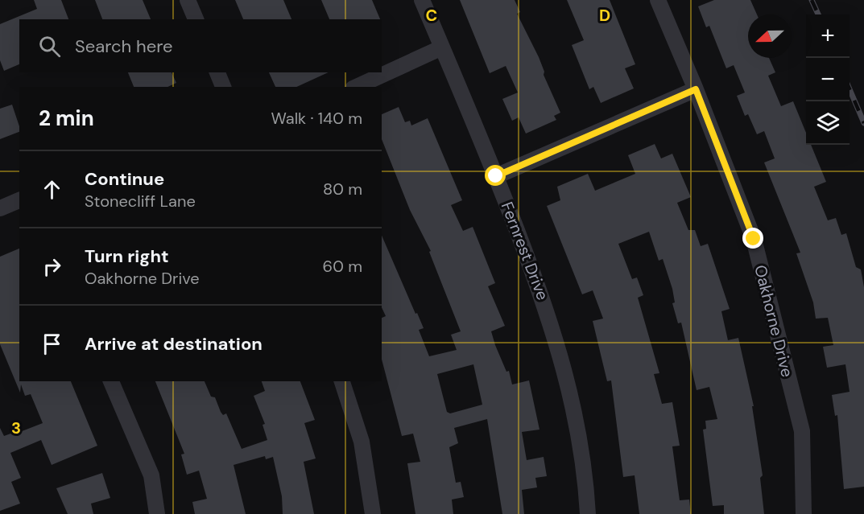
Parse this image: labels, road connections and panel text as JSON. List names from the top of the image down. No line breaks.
{"streets":{"street":["Fernrest Drive","Oakhorne Drive"]},"north":"left","page":{"map_buttons":["+","−"],"search":"Search here","heading":["2 min","Walk · 140 m"],"list":[["Continue","Stonecliff Lane","80 m"],["Turn right","Oakhorne Drive","60 m"],"Arrive at destination"]},"grid":{"columns":["C","D"],"rows":["3"]}}
